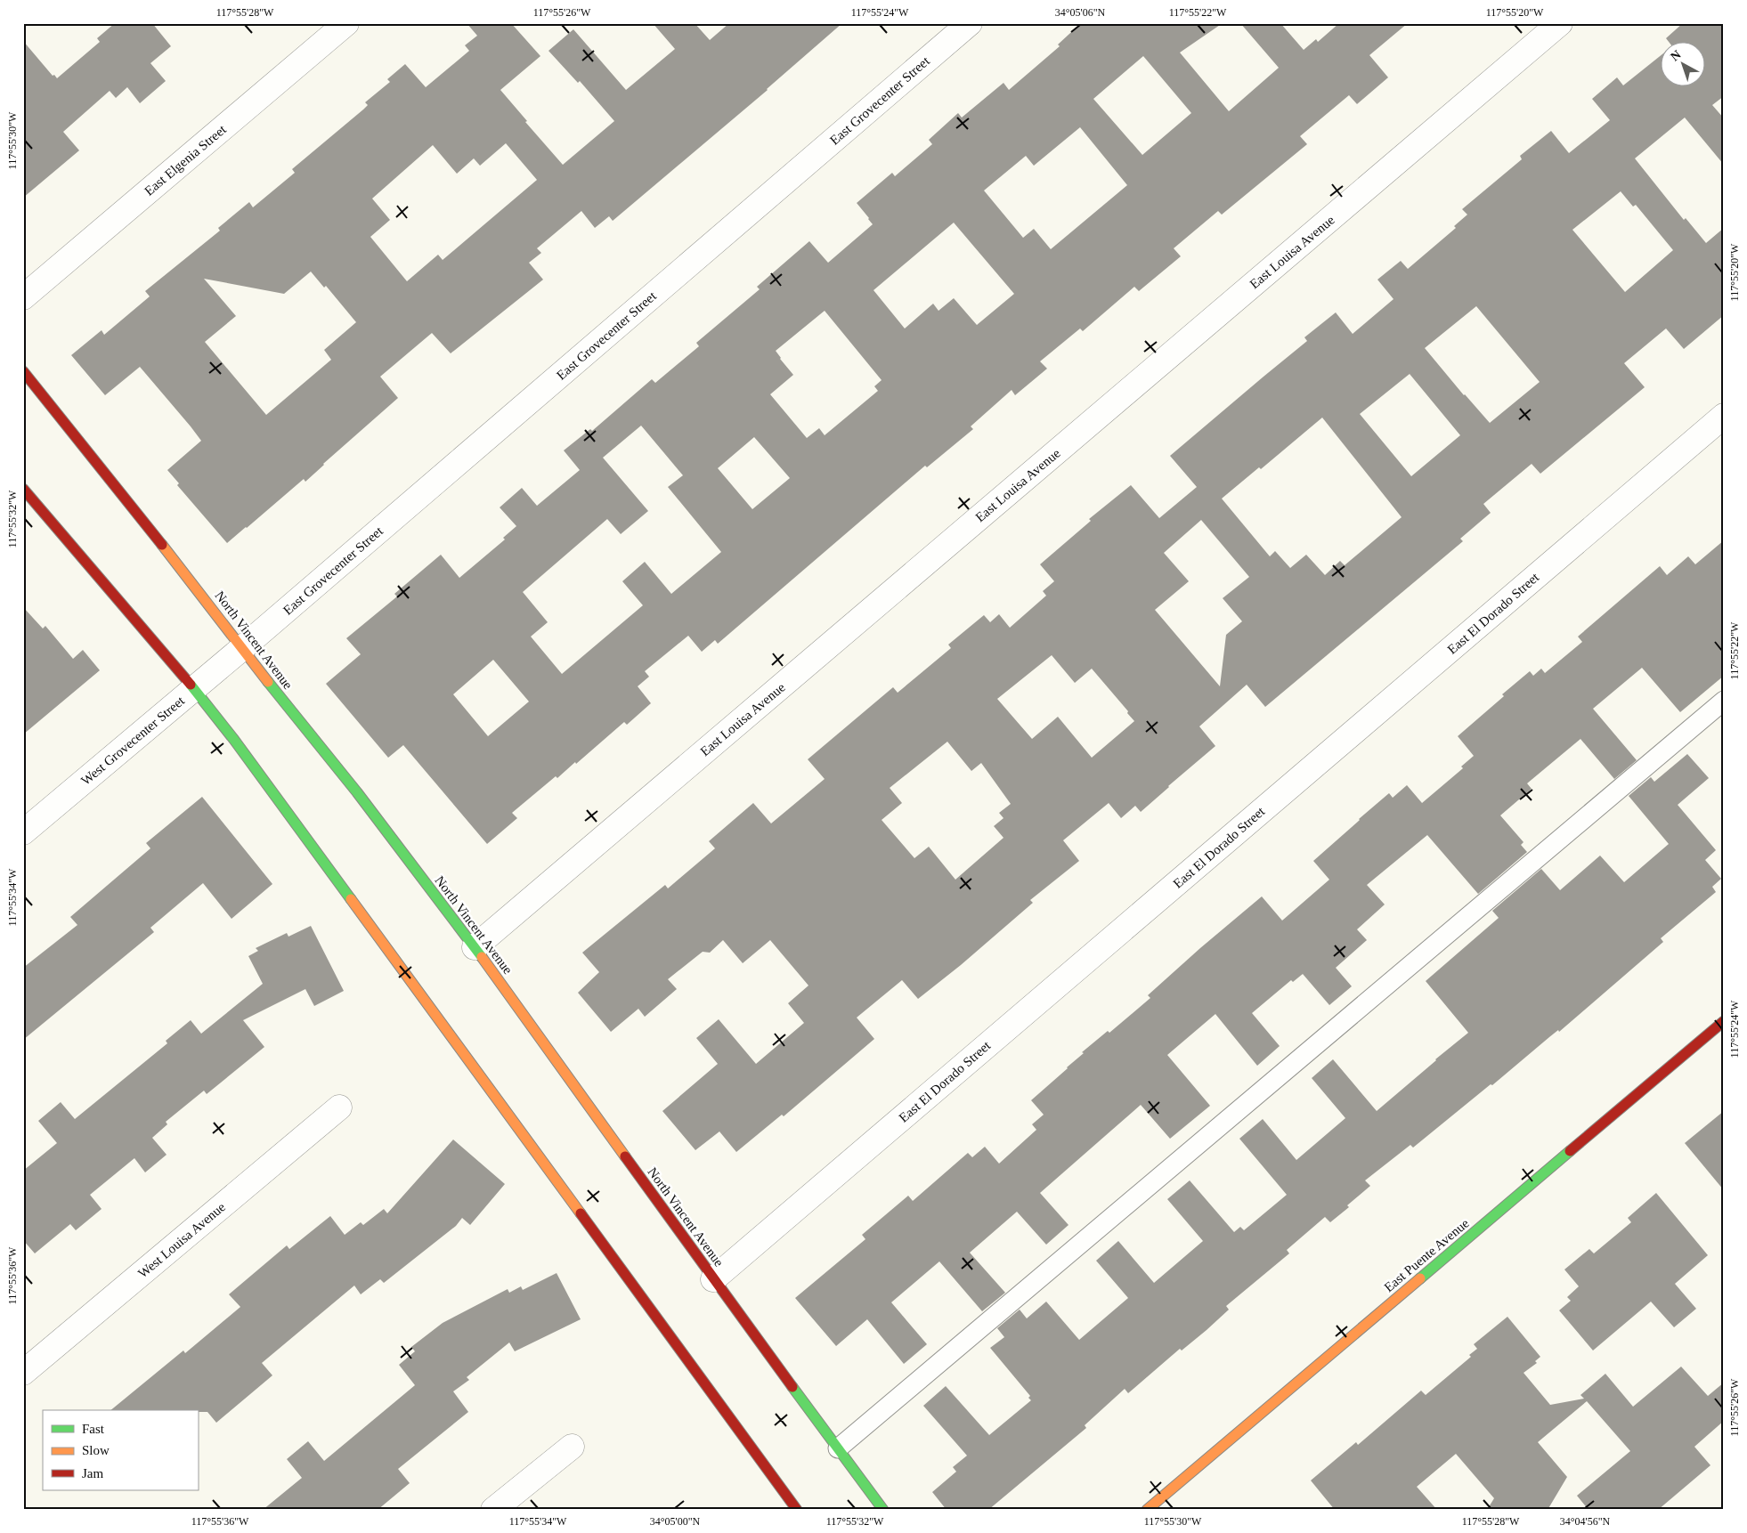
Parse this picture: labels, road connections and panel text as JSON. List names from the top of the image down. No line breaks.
{"streets":{"main road":["North Vincent Avenue","East Puente Avenue"],"street":["East Grovecenter Street","East Elgenia Street","East Louisa Avenue","East El Dorado Street","West Grovecenter Street","West Louisa Avenue"]},"crossings":[["East Grovecenter Street","North Vincent Avenue"],["East Grovecenter Street","West Grovecenter Street"],["East Louisa Avenue","North Vincent Avenue"],["East El Dorado Street","North Vincent Avenue"],["North Vincent Avenue","West Grovecenter Street"]],"legend":["Fast","Slow","Jam"],"north":"top left","coordinates":["117°55'28\"W","117°55'26\"W","117°55'24\"W","34°05'06\"N","117°55'22\"W","117°55'20\"W","117°55'30\"W","117°55'32\"W","117°55'34\"W","117°55'36\"W","34°05'00\"N","34°04'56\"N"]}
